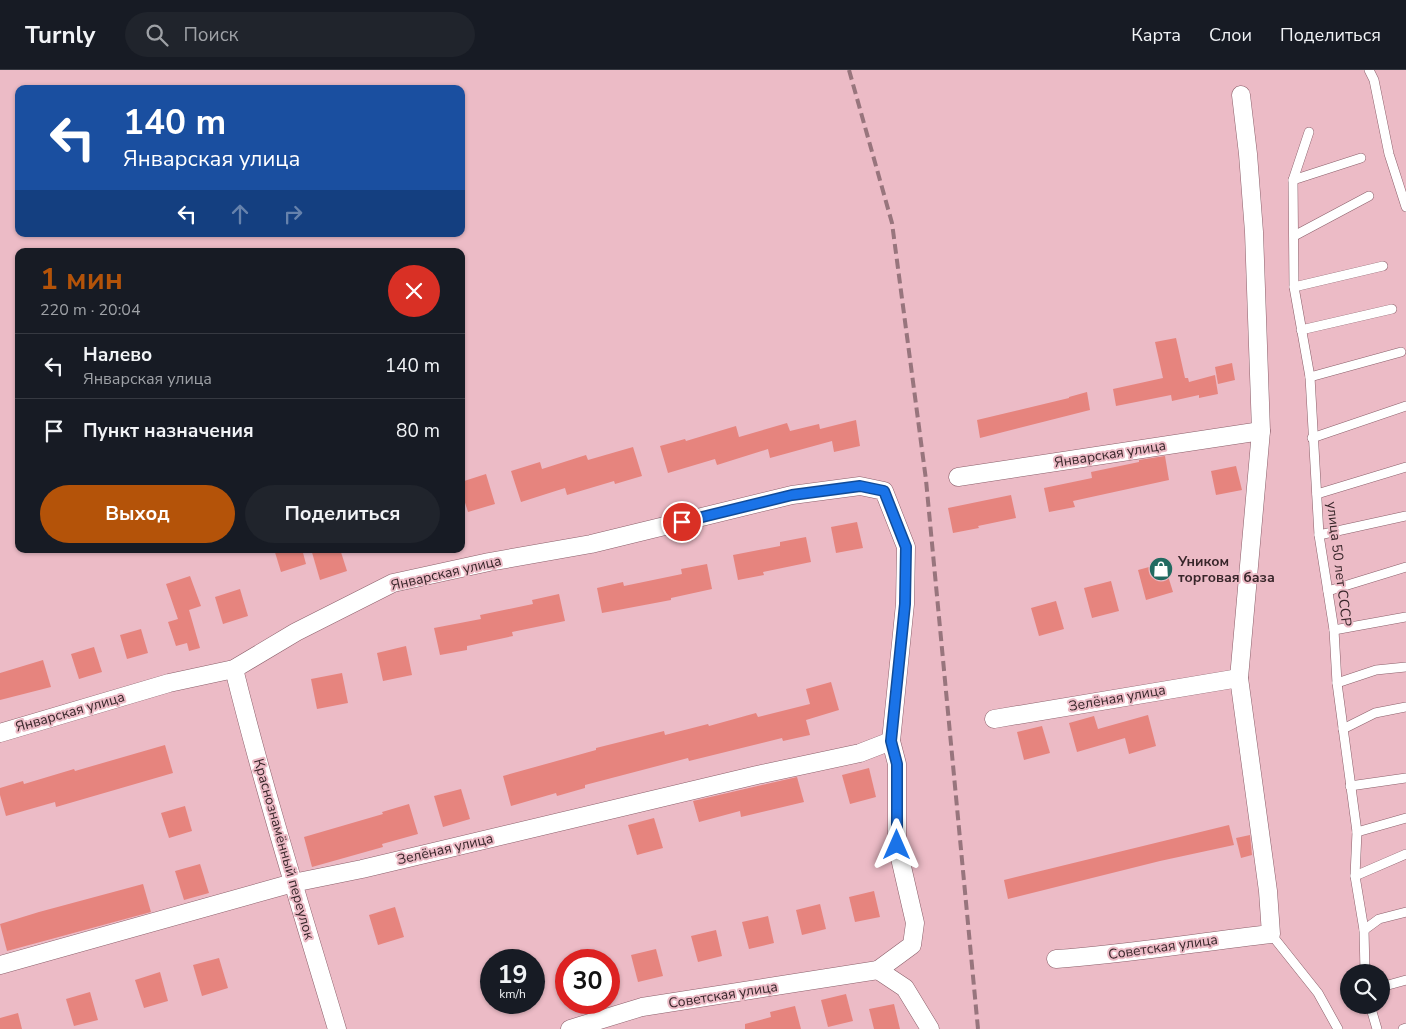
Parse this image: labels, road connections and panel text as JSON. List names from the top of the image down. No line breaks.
{"streets":{"street":["Январская улица","Зелёная улица","Краснознамённый переулок","Советская улица"],"lane":["улица 50 лет СССР"]},"crossings":[["Январская улица","Зелёная улица"],["Январская улица","Краснознамённый переулок"],["Зелёная улица","Краснознамённый переулок"]],"places":{"shop":["Уником торговая база"]},"page":{"header":"Turnly","search":"Поиск","nav":["Карта","Слои","Поделиться"],"turn":["140 m","Январская улица"],"heading":["1 мин","220 m · 20:04"],"list":[{"name":"Налево","note":"Январская улица","value":"140 m"},{"name":"Пункт назначения","value":"80 m"}],"buttons":["Выход","Поделиться"],"speed":"19 km/h","limit":"30"}}
